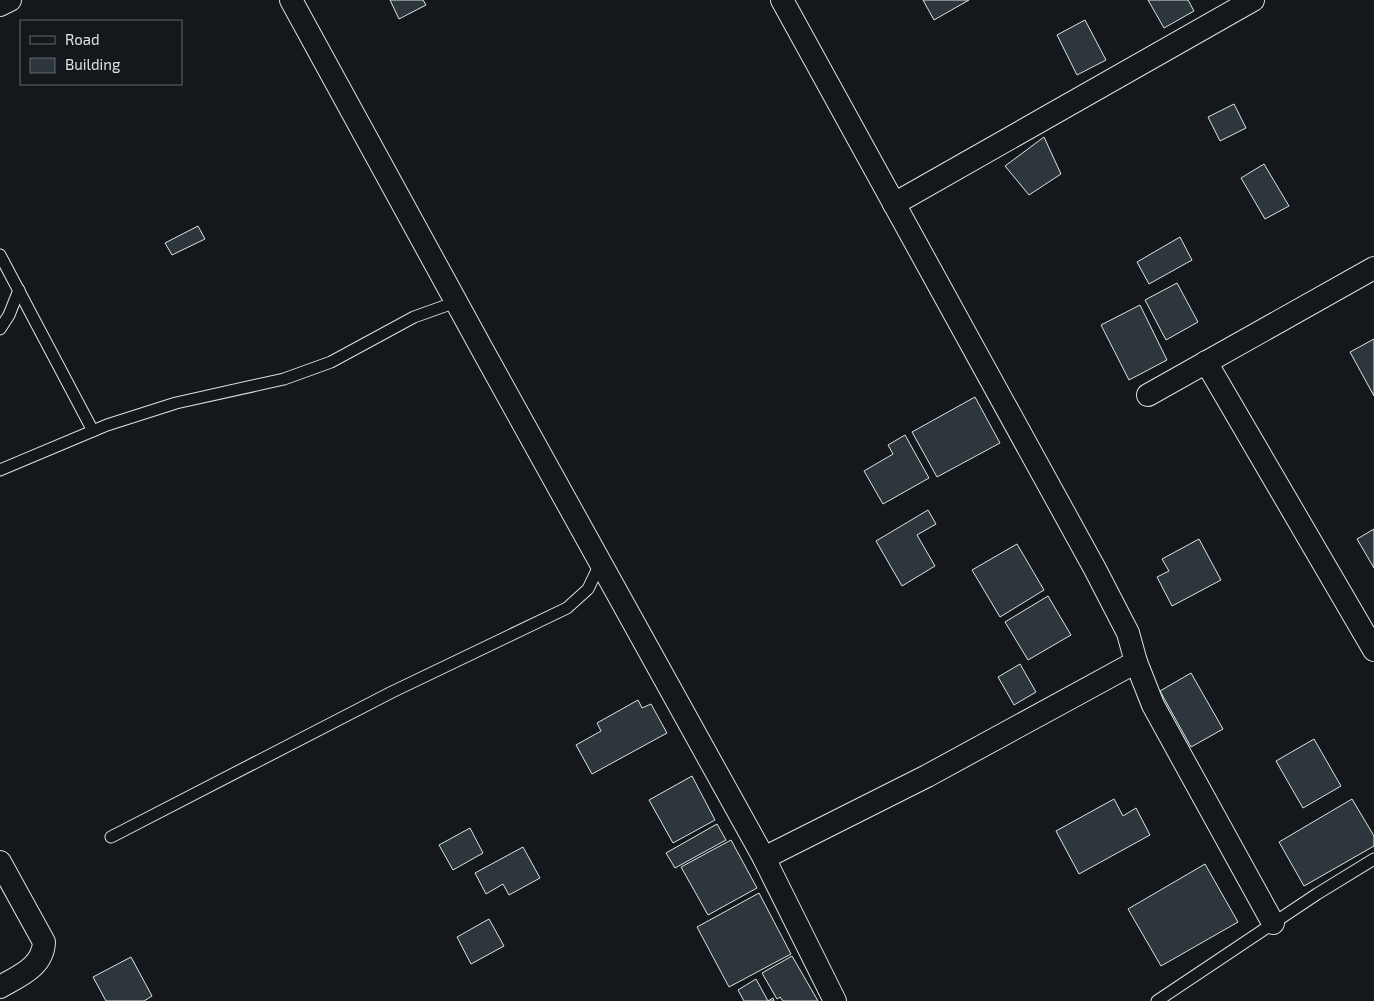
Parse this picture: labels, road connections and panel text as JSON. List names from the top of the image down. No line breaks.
{"legend":["Road","Building"]}
